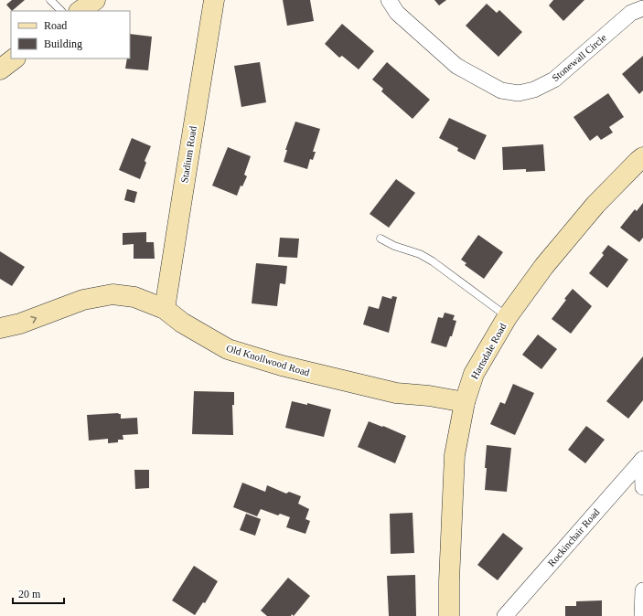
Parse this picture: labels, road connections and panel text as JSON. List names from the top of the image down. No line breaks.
{"streets":{"street":["Stonewall Circle","Stadium Road","Hartsdale Road","Old Knollwood Road","Rockinchair Road"]},"crossings":[["Stadium Road","Old Knollwood Road"],["Hartsdale Road","Old Knollwood Road"]],"legend":["Road","Building"],"scale_bar":"20 m"}
